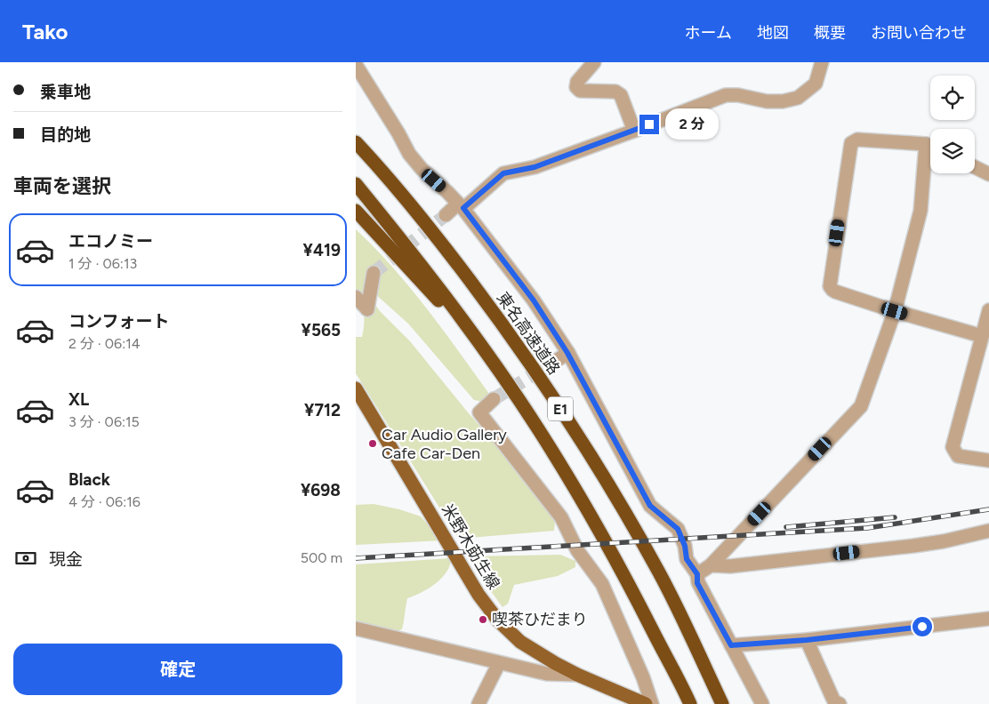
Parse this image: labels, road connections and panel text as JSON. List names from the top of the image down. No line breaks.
{"streets":{"highway":["東名高速道路","E1"],"main road":["米野木莇生線"]},"places":["Car Audio Gallery Cafe Car-Den","喫茶ひだまり"],"page":{"header":"Tako","nav":["ホーム","地図","概要","お問い合わせ"],"banner":["乗車地","目的地"],"bubble":"2 分","heading":"車両を選択","list":[{"name":"エコノミー","note":"1 分 · 06:13","value":"¥419"},{"name":"コンフォート","note":"2 分 · 06:14","value":"¥565"},{"name":"XL","note":"3 分 · 06:15","value":"¥712"},{"name":"Black","note":"4 分 · 06:16","value":"¥698"}],"pay":["現金","500 m"],"buttons":"確定"}}
